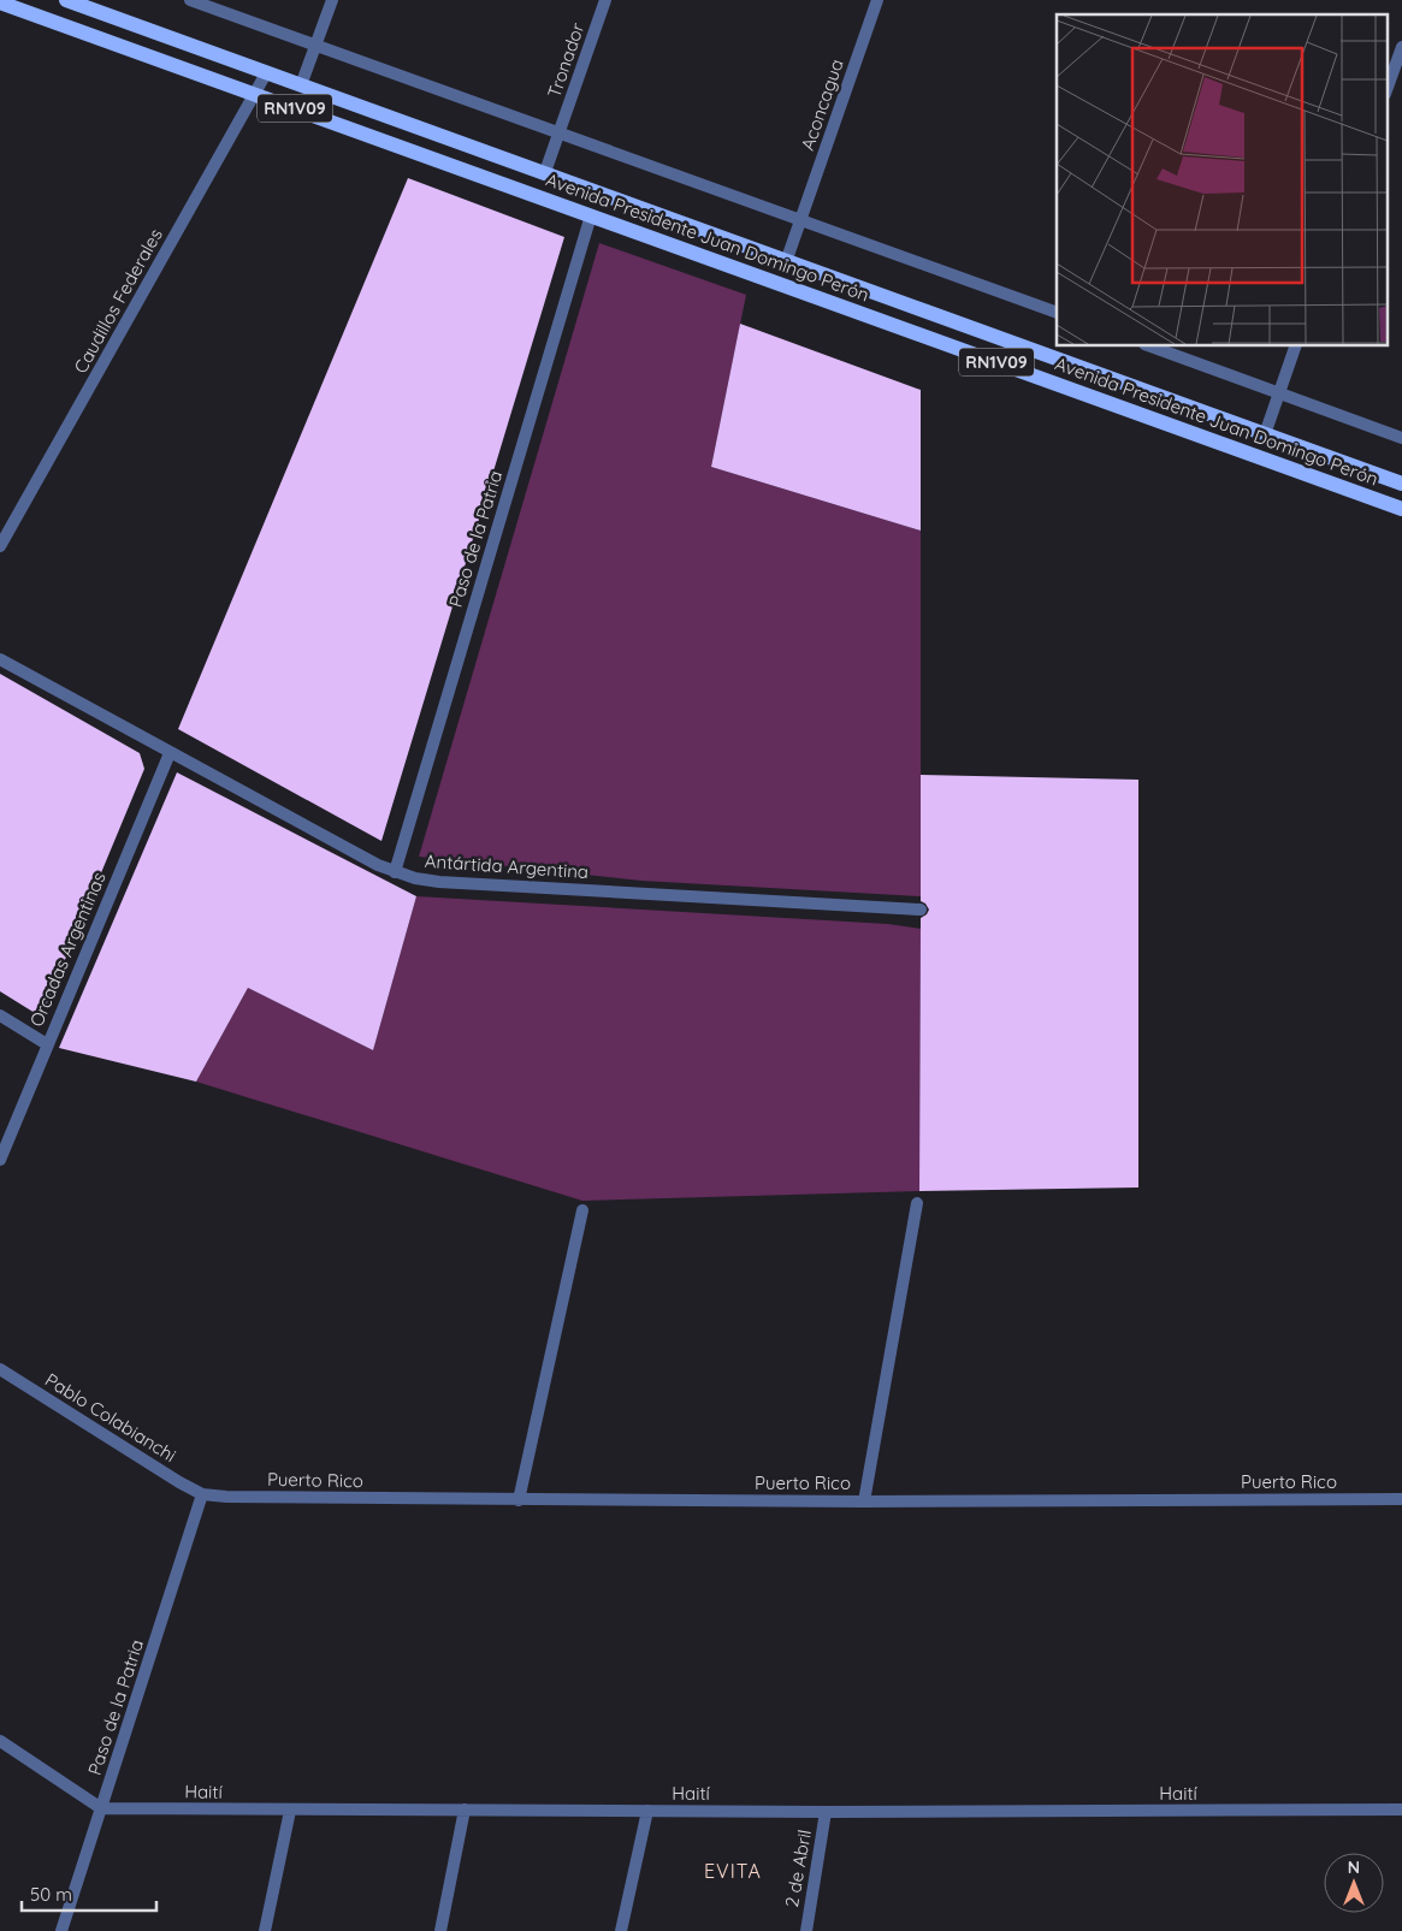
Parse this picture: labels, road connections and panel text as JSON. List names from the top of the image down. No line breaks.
{"streets":{"main road":["RN1V09","Avenida Presidente Juan Domingo Perón"],"street":["Tronador","Aconcagua","Caudillos Federales","Paso de la Patria","Antártida Argentina","Orcadas Argentinas","Pablo Colabianchi","Puerto Rico","Haití","2 de Abril"]},"crossings":[["Tronador","Avenida Presidente Juan Domingo Perón"],["Aconcagua","Avenida Presidente Juan Domingo Perón"],["Avenida Presidente Juan Domingo Perón","Caudillos Federales"],["Avenida Presidente Juan Domingo Perón","Paso de la Patria"],["Paso de la Patria","Antártida Argentina"],["Paso de la Patria","Pablo Colabianchi"],["Paso de la Patria","Puerto Rico"],["Paso de la Patria","Haití"],["Antártida Argentina","Orcadas Argentinas"],["Pablo Colabianchi","Puerto Rico"],["Haití","2 de Abril"]],"districts":["EVITA"],"scale_bar":"50 m","north":"top"}
